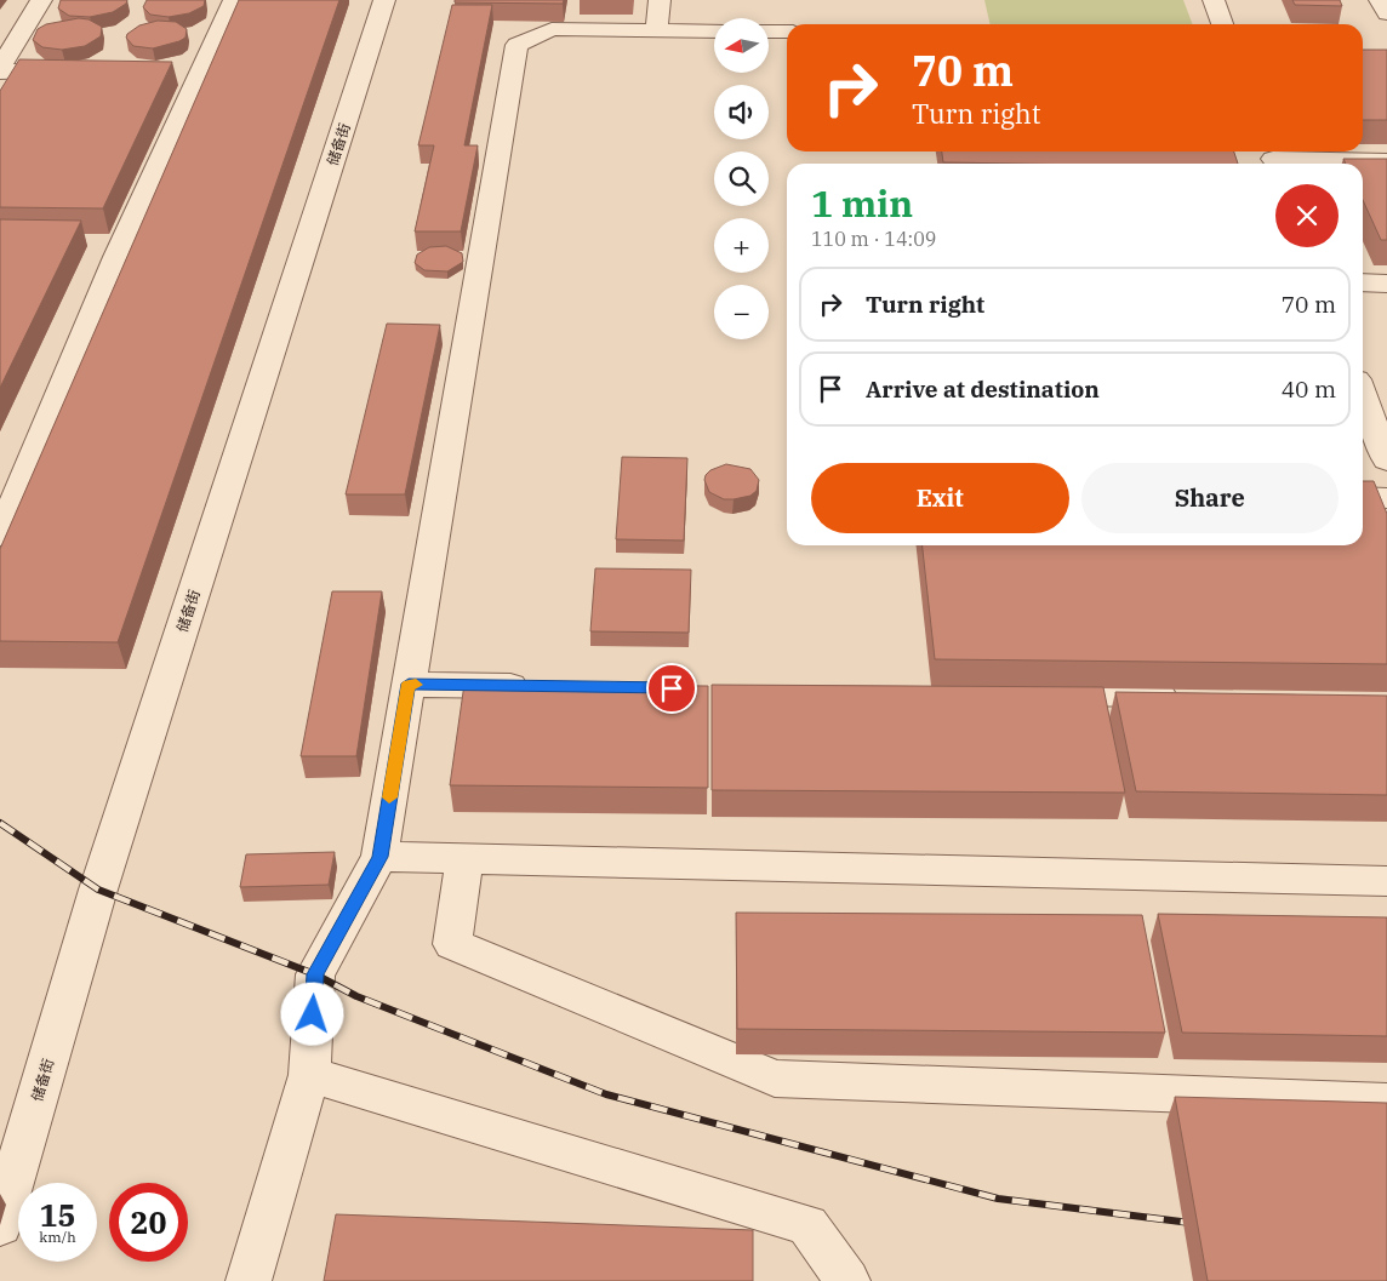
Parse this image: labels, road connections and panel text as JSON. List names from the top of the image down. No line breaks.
{"streets":{"street":["储备街"]},"north":"left","page":{"map_buttons":["+","−"],"turn":["70 m","Turn right"],"heading":["1 min","110 m · 14:09"],"list":[{"name":"Turn right","value":"70 m"},{"name":"Arrive at destination","value":"40 m"}],"buttons":["Exit","Share"],"speed":"15 km/h","limit":"20"}}
